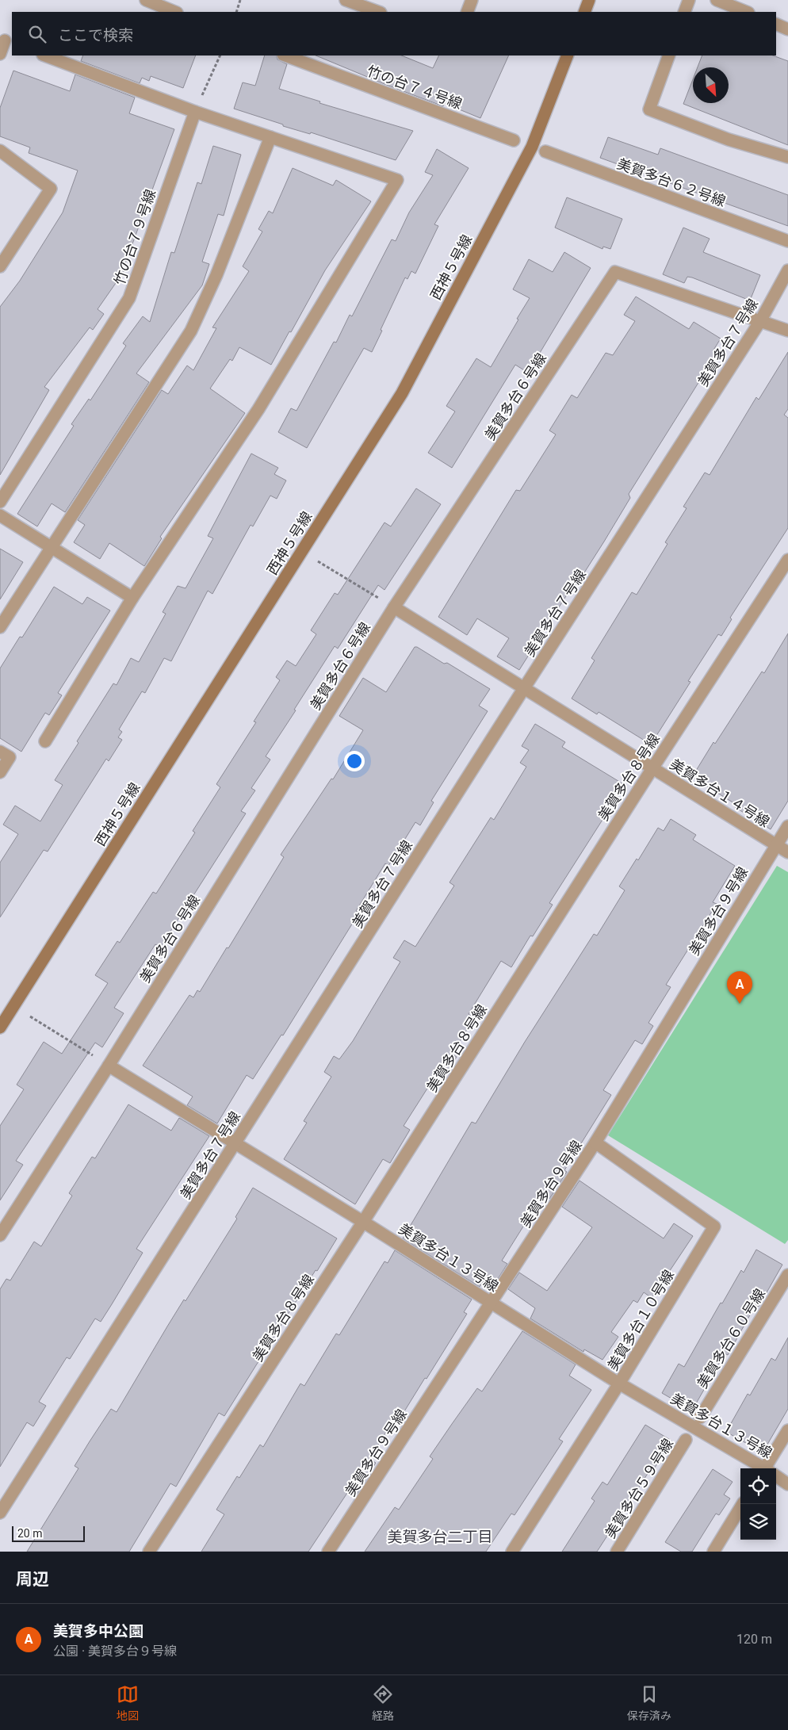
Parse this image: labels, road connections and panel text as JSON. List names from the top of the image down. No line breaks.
{"streets":{"street":["竹の台７４号線","美賀多台６２号線","竹の台７９号線","西神５号線","美賀多台７号線","美賀多台６号線","美賀多台８号線","美賀多台１４号線","美賀多台９号線","美賀多台１３号線","美賀多台１０号線","美賀多台６０号線","美賀多台５９号線"]},"crossings":[["美賀多台７号線","美賀多台６号線"],["美賀多台７号線","美賀多台１４号線"],["美賀多台７号線","美賀多台１３号線"],["美賀多台６号線","美賀多台１４号線"],["美賀多台６号線","美賀多台１３号線"],["美賀多台８号線","美賀多台１４号線"],["美賀多台８号線","美賀多台１３号線"],["美賀多台１４号線","美賀多台９号線"],["美賀多台９号線","美賀多台１３号線"],["美賀多台９号線","美賀多台１０号線"],["美賀多台１３号線","美賀多台１０号線"]],"districts":["美賀多台二丁目"],"scale_bar":"20 m","north":"bottom right","page":{"search":"ここで検索","pins":"A","scale":"20 m","heading":"周辺","list":[{"mark":"A","name":"美賀多中公園","note":"公園 · 美賀多台９号線","value":"120 m"}],"nav":["地図","経路","保存済み"]}}
